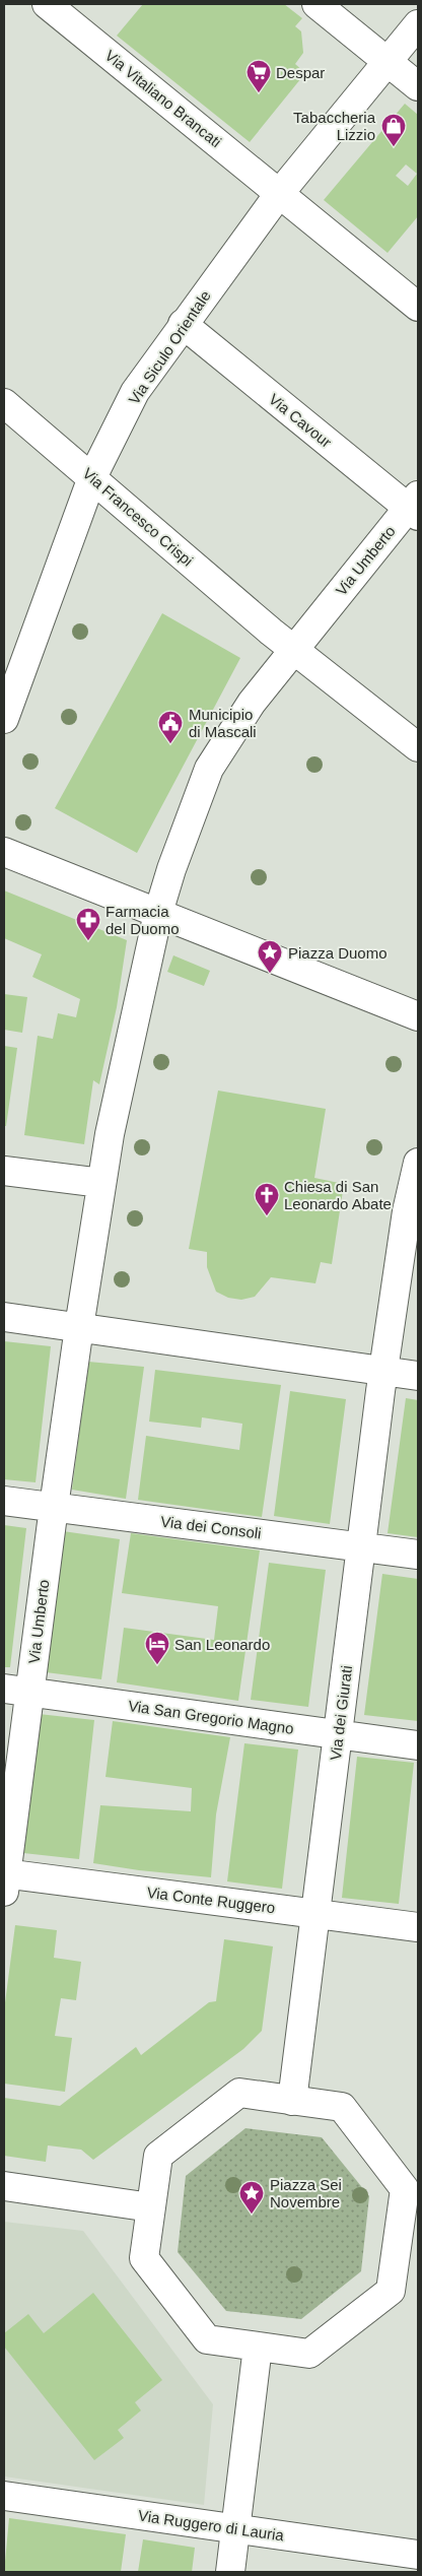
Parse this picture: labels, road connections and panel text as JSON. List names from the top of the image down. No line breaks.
{"streets":{"street":["Via Vitaliano Brancati","Via Siculo Orientale","Via Cavour","Via Francesco Crispi","Via Umberto","Via dei Consoli","Via dei Giurati","Via San Gregorio Magno","Via Conte Ruggero","Via Ruggero di Lauria"]},"crossings":[["Via Vitaliano Brancati","Via Siculo Orientale"],["Via Siculo Orientale","Via Cavour"],["Via Siculo Orientale","Via Francesco Crispi"],["Via Cavour","Via Umberto"],["Via Francesco Crispi","Via Umberto"],["Via Umberto","Via dei Consoli"],["Via Umberto","Via San Gregorio Magno"],["Via Umberto","Via Conte Ruggero"],["Via dei Consoli","Via dei Giurati"],["Via dei Giurati","Via San Gregorio Magno"],["Via dei Giurati","Via Conte Ruggero"]],"places":{"supermarket":["Despar"],"shop":["Tabaccheria Lizzio"],"public building":["Municipio di Mascali"],"pharmacy":["Farmacia del Duomo"],"place":["Piazza Duomo","Piazza Sei Novembre"],"church":["Chiesa di San Leonardo Abate"],"hotel":["San Leonardo"]}}
